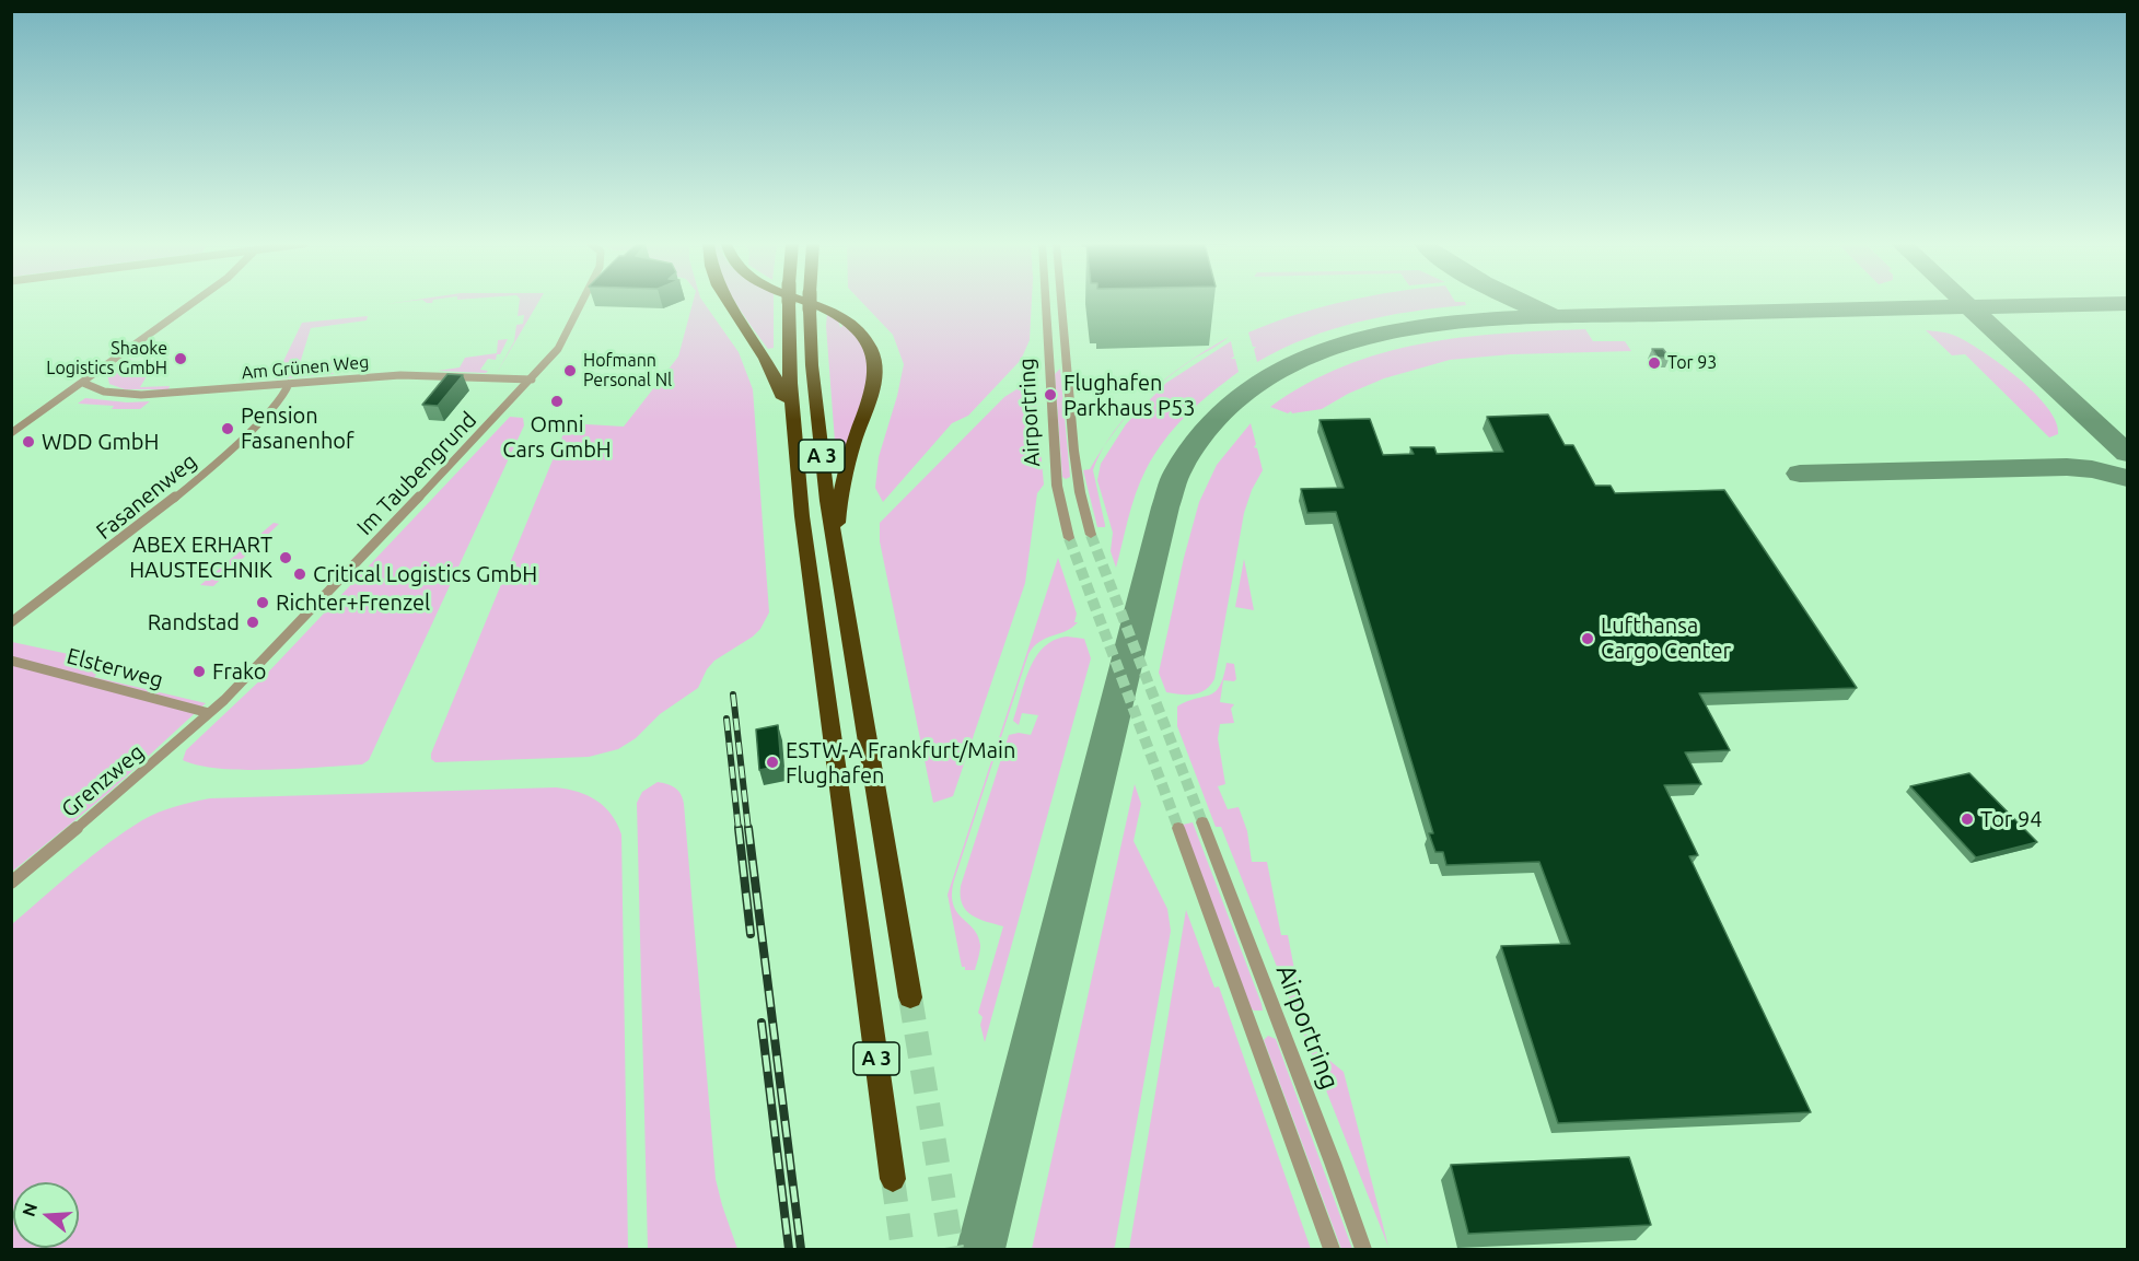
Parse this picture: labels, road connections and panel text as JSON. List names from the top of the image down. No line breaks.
{"streets":{"highway":["A 3"],"street":["Am Grünen Weg","Airportring","Im Taubengrund","Fasanenweg","Elsterweg","Grenzweg"]},"crossings":[["Am Grünen Weg","Im Taubengrund"],["Am Grünen Weg","Fasanenweg"],["Im Taubengrund","Elsterweg"],["Im Taubengrund","Grenzweg"],["Elsterweg","Grenzweg"]],"places":["Shaoke Logistics GmbH","Tor 93","Hofmann Personal Nl","Flughafen Parkhaus P53","Omni Cars GmbH","Pension Fasanenhof","WDD GmbH","ABEX ERHART HAUSTECHNIK","Critical Logistics GmbH","Richter+Frenzel","Randstad","Lufthansa Cargo Center","Frako","ESTW-A Frankfurt/Main Flughafen","Tor 94"],"north":"left"}
